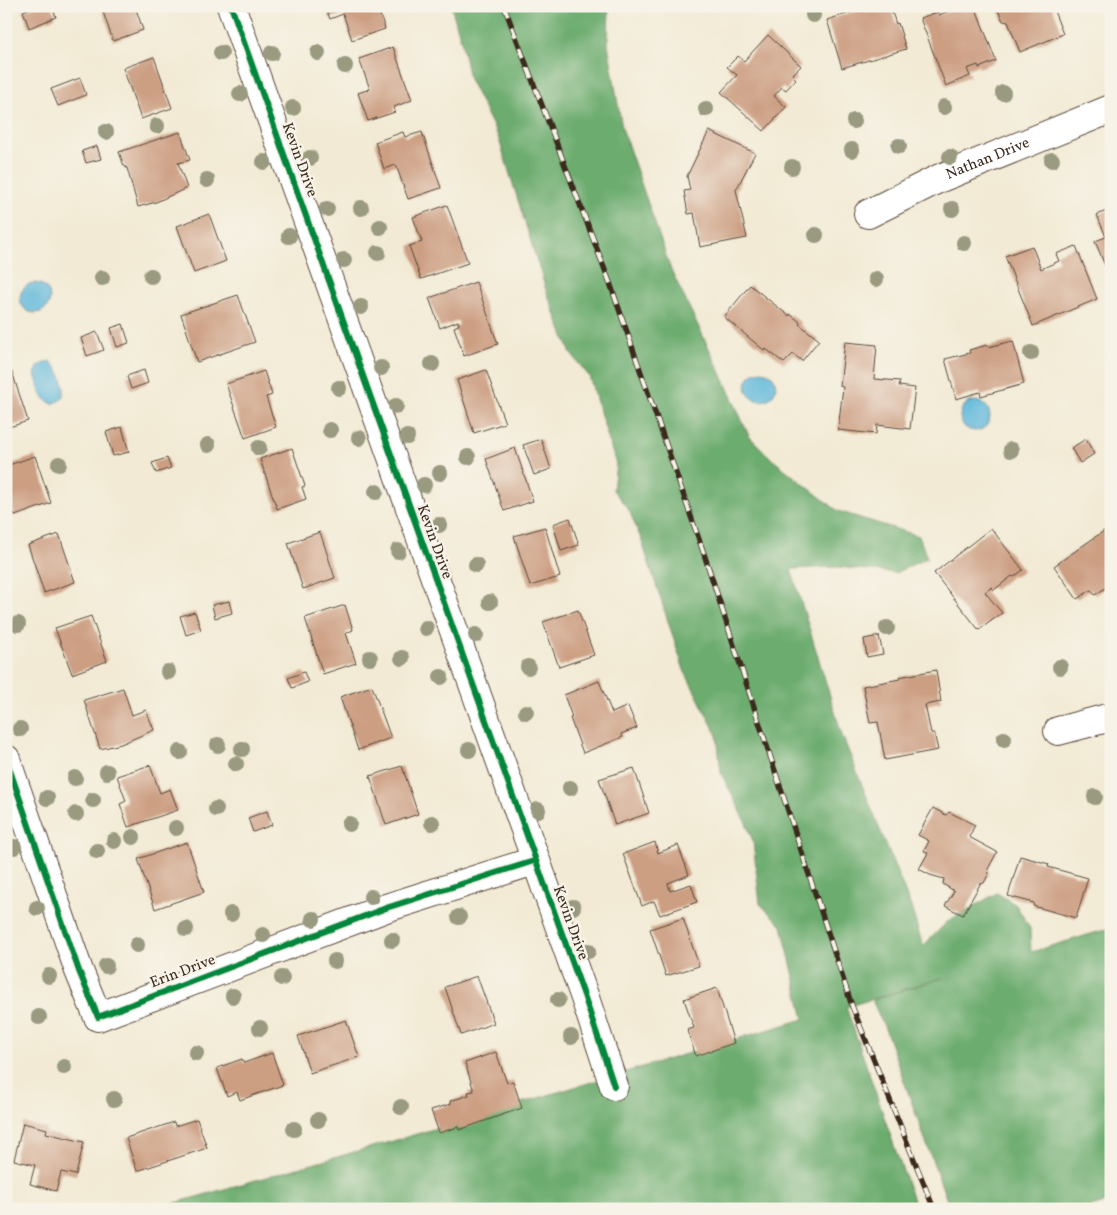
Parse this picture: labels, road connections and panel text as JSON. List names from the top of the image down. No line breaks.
{"streets":{"street":["Nathan Drive","Kevin Drive","Erin Drive"]},"crossings":[["Kevin Drive","Erin Drive"]]}
